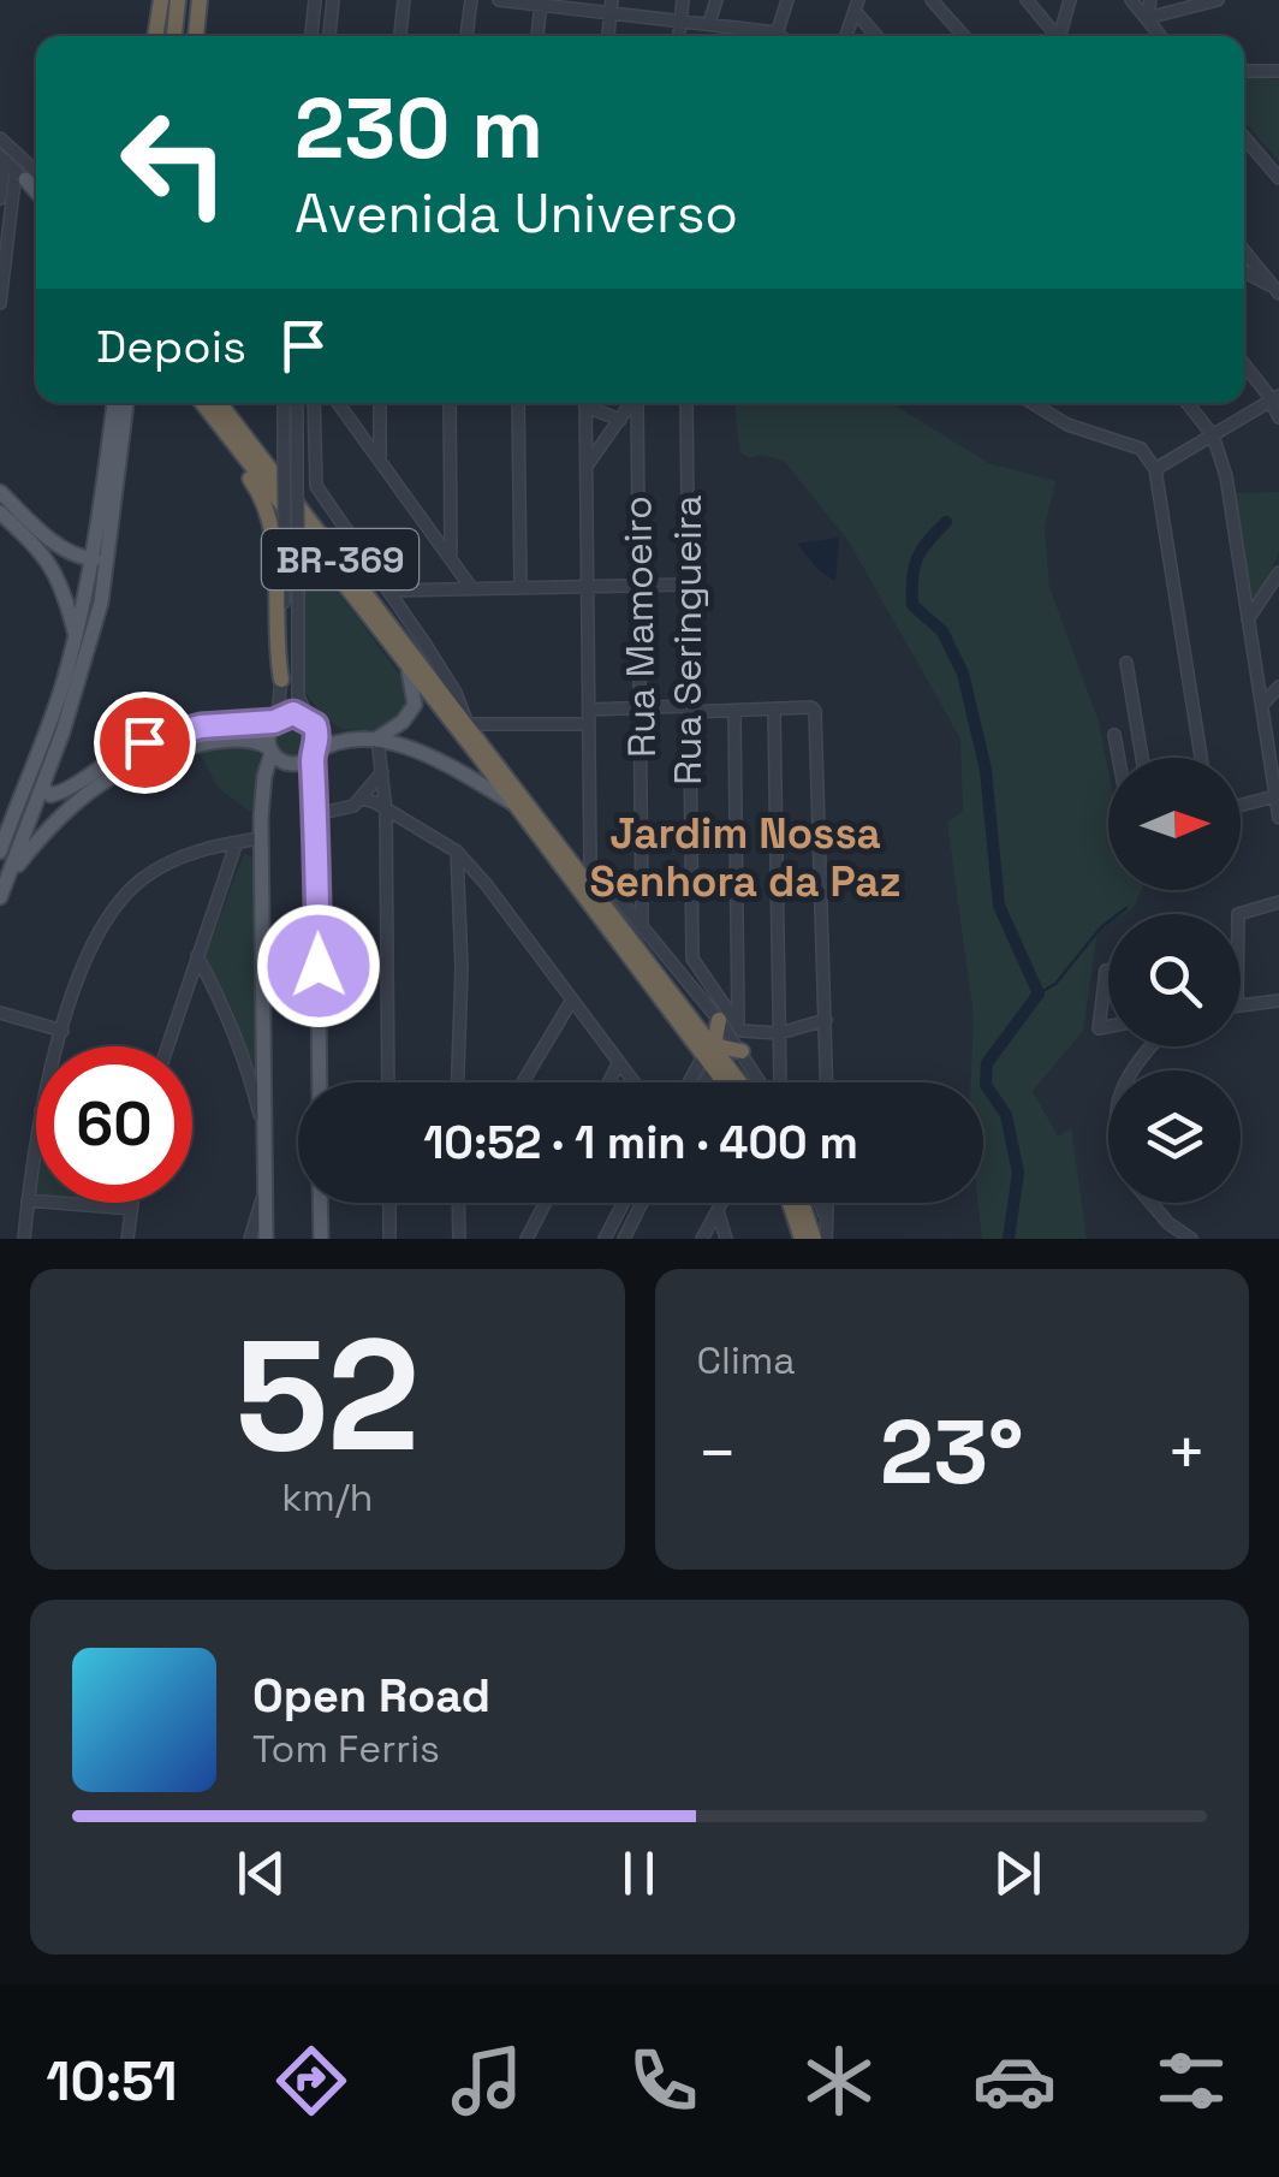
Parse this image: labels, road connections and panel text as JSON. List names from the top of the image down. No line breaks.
{"streets":{"highway":["BR-369"],"street":["Rua Mamoeiro","Rua Seringueira"]},"crossings":[["BR-369","Rua Seringueira"]],"districts":["Jardim Nossa Senhora da Paz"],"north":"right","page":{"turn":["230 m","Avenida Universo"],"then":"Depois","limit":"60","trip":"10:52 · 1 min · 400 m","tile":[["52","km/h"],"Clima"],"heat":["−","23°","+"],"song":["Open Road","Tom Ferris"],"tabs":"10:51"}}
